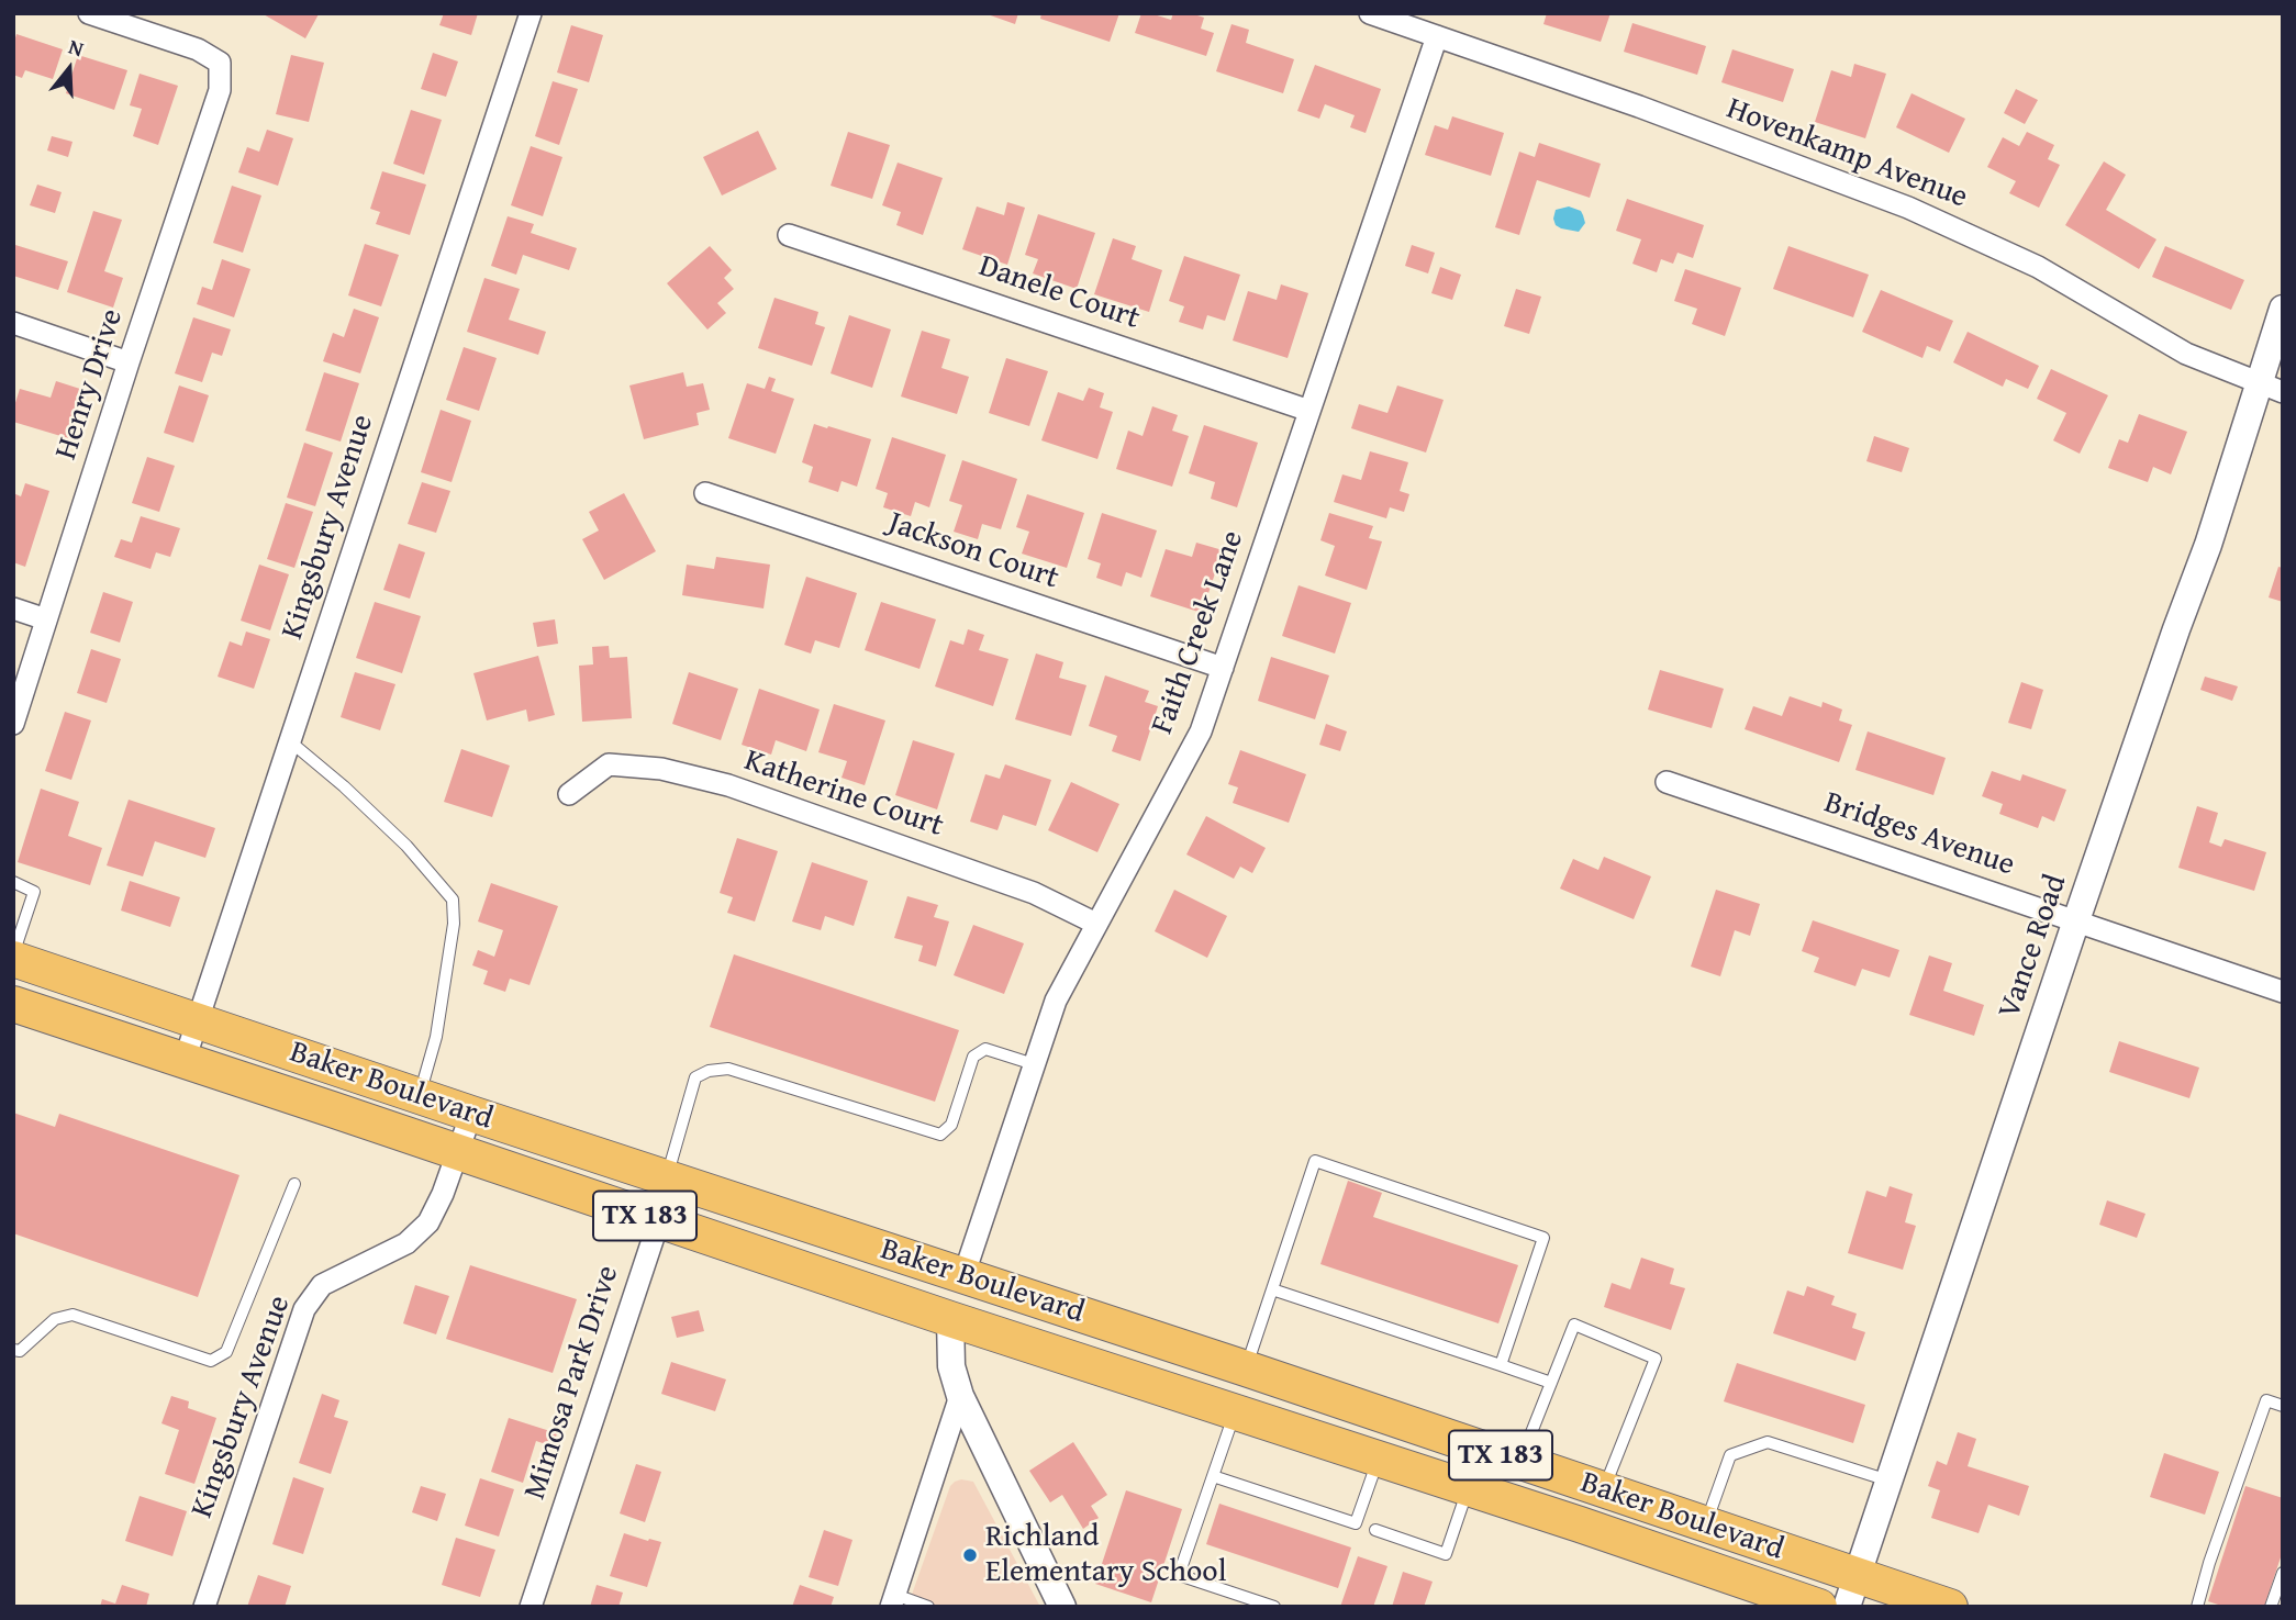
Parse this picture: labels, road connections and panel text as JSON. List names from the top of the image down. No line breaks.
{"streets":{"main road":["Baker Boulevard","TX 183"],"street":["Hovenkamp Avenue","Danele Court","Henry Drive","Kingsbury Avenue","Jackson Court","Faith Creek Lane","Katherine Court","Bridges Avenue","Vance Road","Mimosa Park Drive"]},"crossings":[["Hovenkamp Avenue","Faith Creek Lane"],["Hovenkamp Avenue","Vance Road"],["Danele Court","Faith Creek Lane"],["Kingsbury Avenue","Baker Boulevard"],["Jackson Court","Faith Creek Lane"],["Faith Creek Lane","Katherine Court"],["Faith Creek Lane","Baker Boulevard"],["Bridges Avenue","Vance Road"],["Vance Road","Baker Boulevard"],["Baker Boulevard","Mimosa Park Drive"]],"places":["Richland Elementary School"],"north":"top"}
